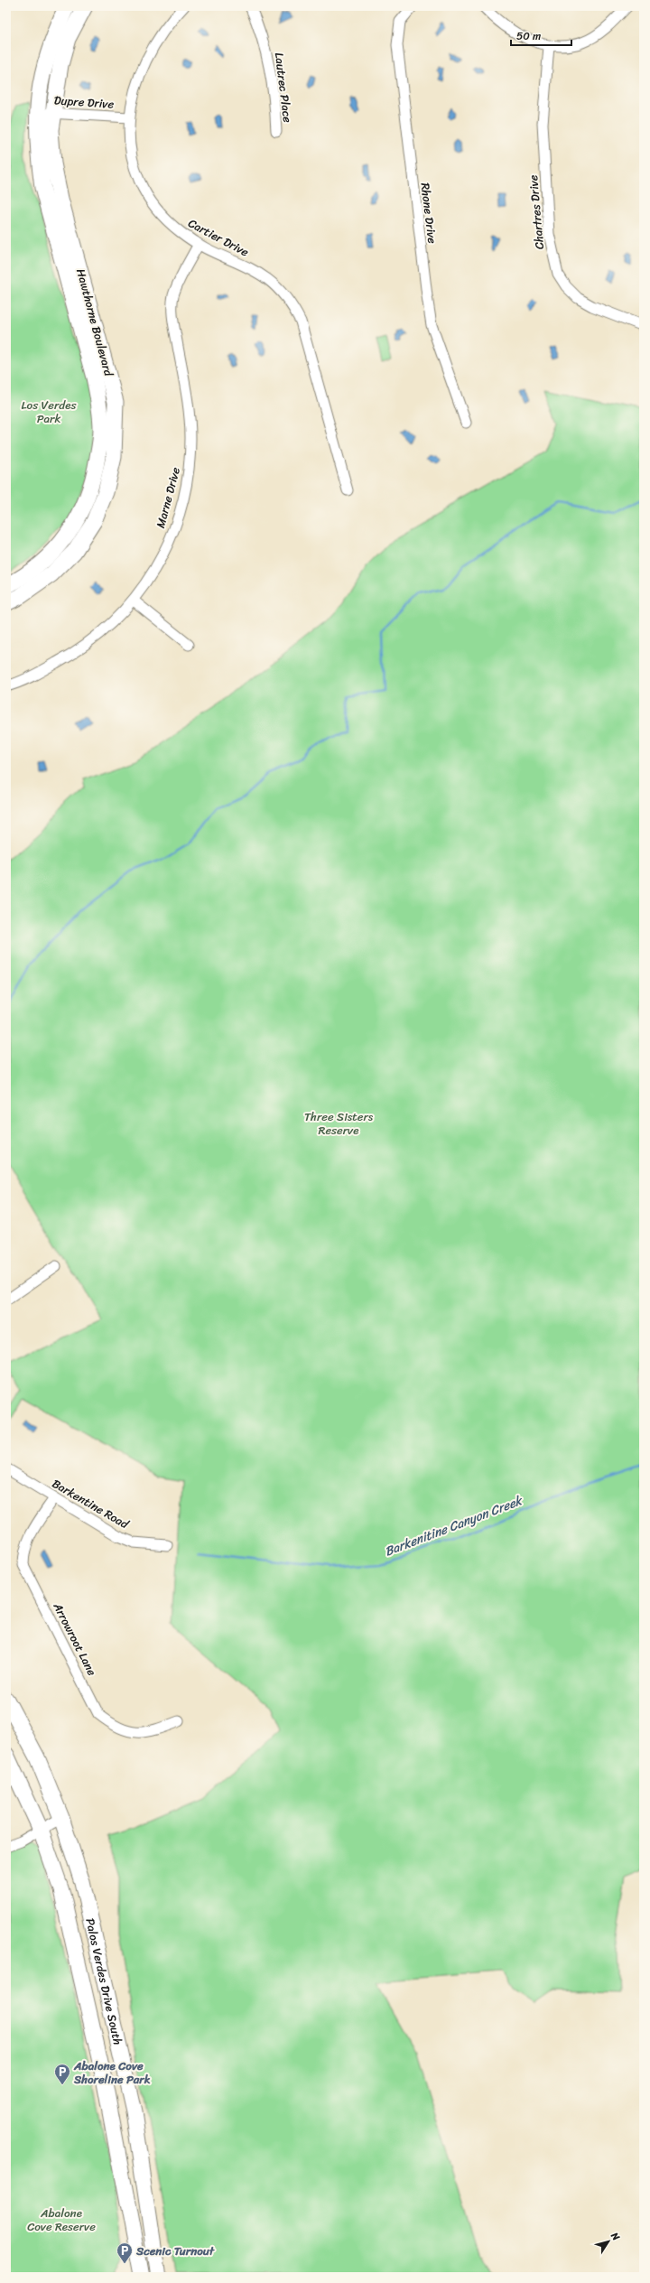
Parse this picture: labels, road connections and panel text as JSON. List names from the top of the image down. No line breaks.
{"streets":{"main road":["Hawthorne Boulevard","Palos Verdes Drive South"],"street":["Lautrec Place","Dupre Drive","Chartres Drive","Rhone Drive","Cartier Drive","Marne Drive","Barkentine Road","Arrowroot Lane"]},"crossings":[["Dupre Drive","Cartier Drive"],["Dupre Drive","Hawthorne Boulevard"],["Cartier Drive","Marne Drive"],["Barkentine Road","Arrowroot Lane"]],"water":["Barkenitine Canyon Creek"],"parks":["Los Verdes Park","Three Sisters Reserve","Abalone Cove Reserve"],"places":{"parking":["Abalone Cove Shoreline Park","Scenic Turnout"]},"scale_bar":"50 m","north":"top right"}
